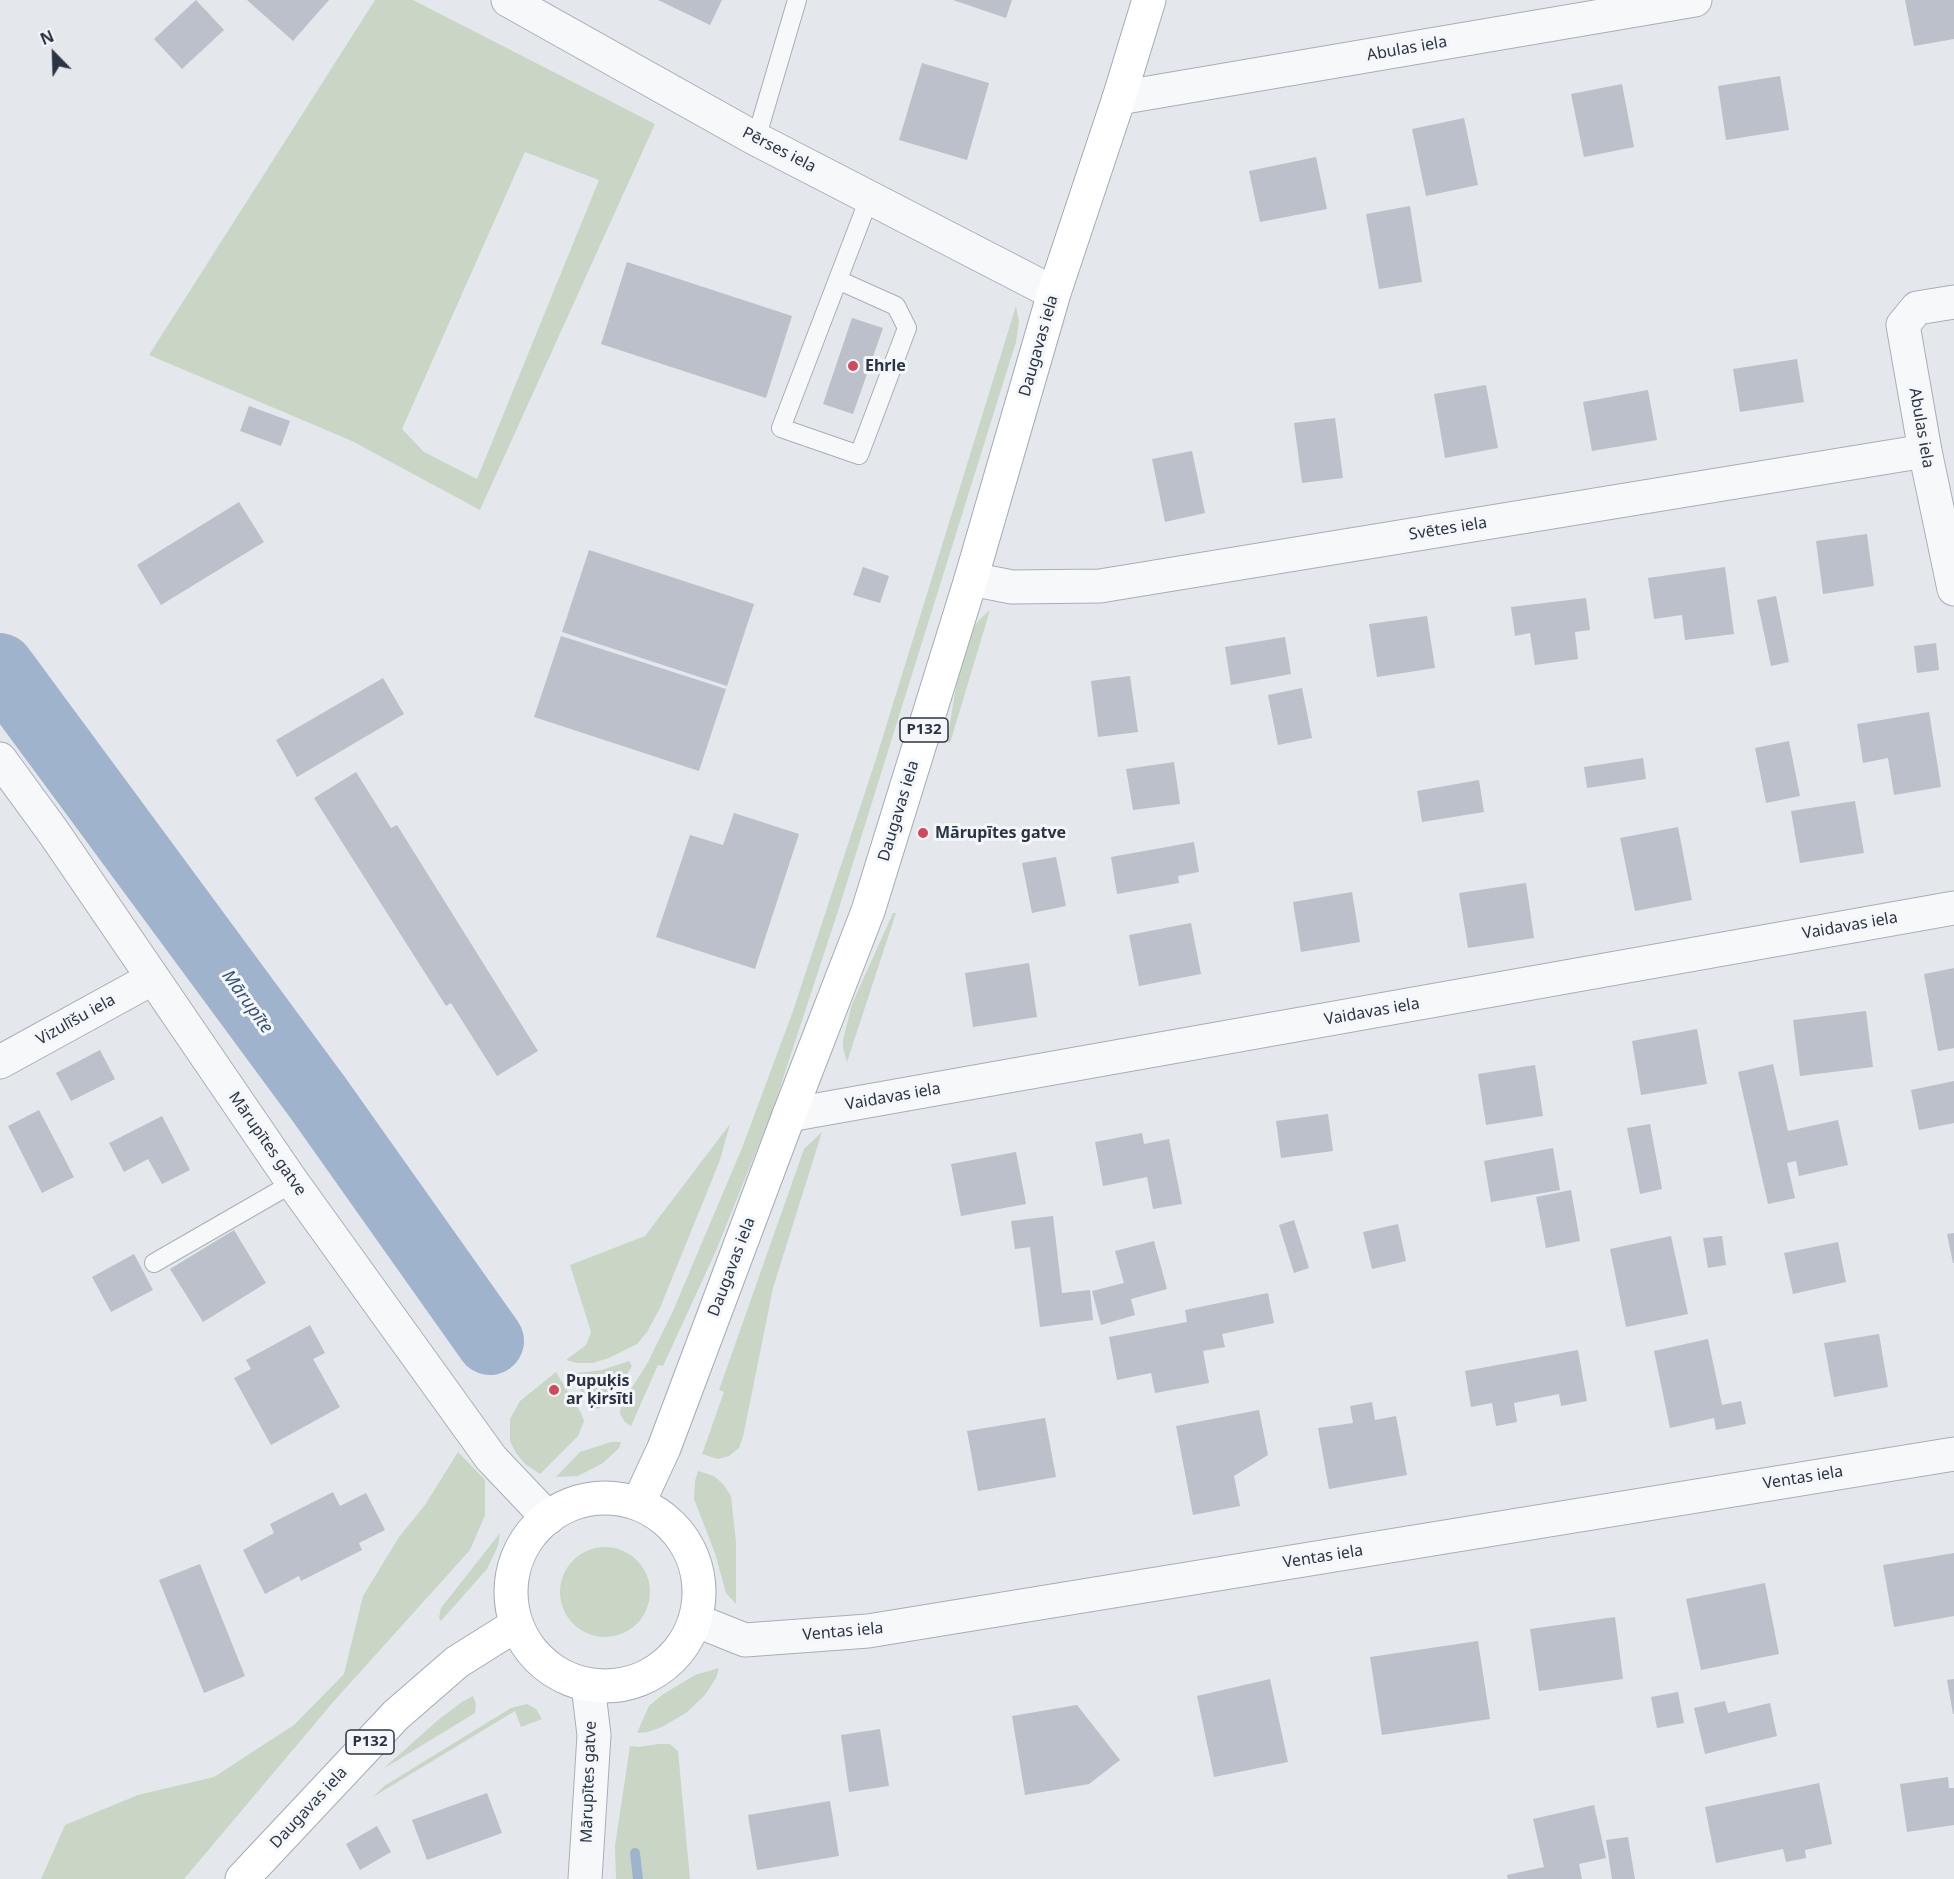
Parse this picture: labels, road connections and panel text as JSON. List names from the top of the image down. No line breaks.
{"streets":{"main road":["Daugavas iela","P132"],"street":["Abulas iela","Pērses iela","Svētes iela","Vaidavas iela","Vizulīšu iela","Mārupītes gatve","Ventas iela"]},"crossings":[["Abulas iela","Daugavas iela"],["Abulas iela","Svētes iela"],["Pērses iela","Daugavas iela"],["Daugavas iela","Svētes iela"],["Daugavas iela","Vaidavas iela"],["Daugavas iela","Mārupītes gatve"],["Daugavas iela","Ventas iela"],["Vizulīšu iela","Mārupītes gatve"],["Mārupītes gatve","Ventas iela"]],"water":["Mārupīte"],"places":["Ehrle","Mārupītes gatve","Pupuķis ar ķirsīti"],"north":"top left"}
